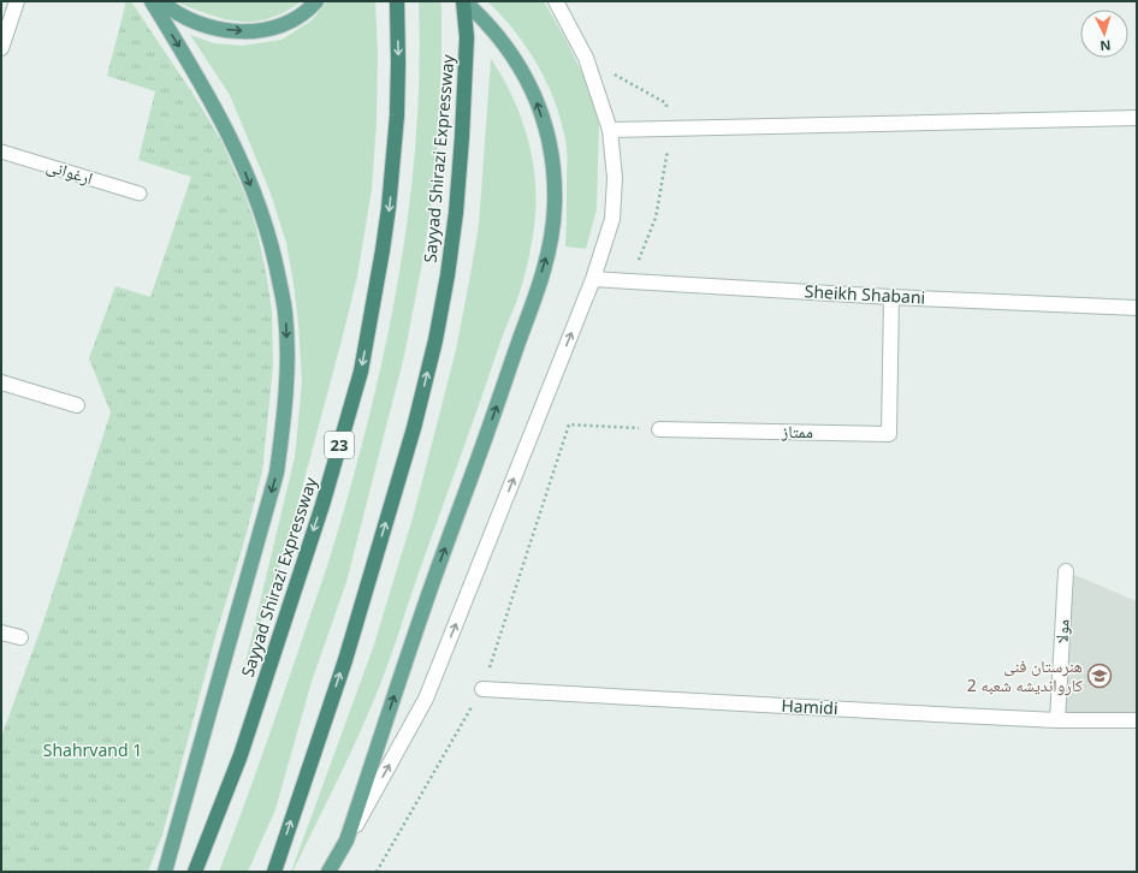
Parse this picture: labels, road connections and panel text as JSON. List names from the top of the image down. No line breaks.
{"streets":{"highway":["Sayyad Shirazi Expressway","23"],"street":["Sheikh Shabani","ممتاز","مولا","Hamidi"],"lane":["ارغوانی"]},"crossings":[["Sheikh Shabani","ممتاز"],["مولا","Hamidi"]],"parks":["Shahrvand 1"],"places":{"school or university":["هنرستان فنی کارواندیشه شعبه 2"]},"north":"bottom"}
